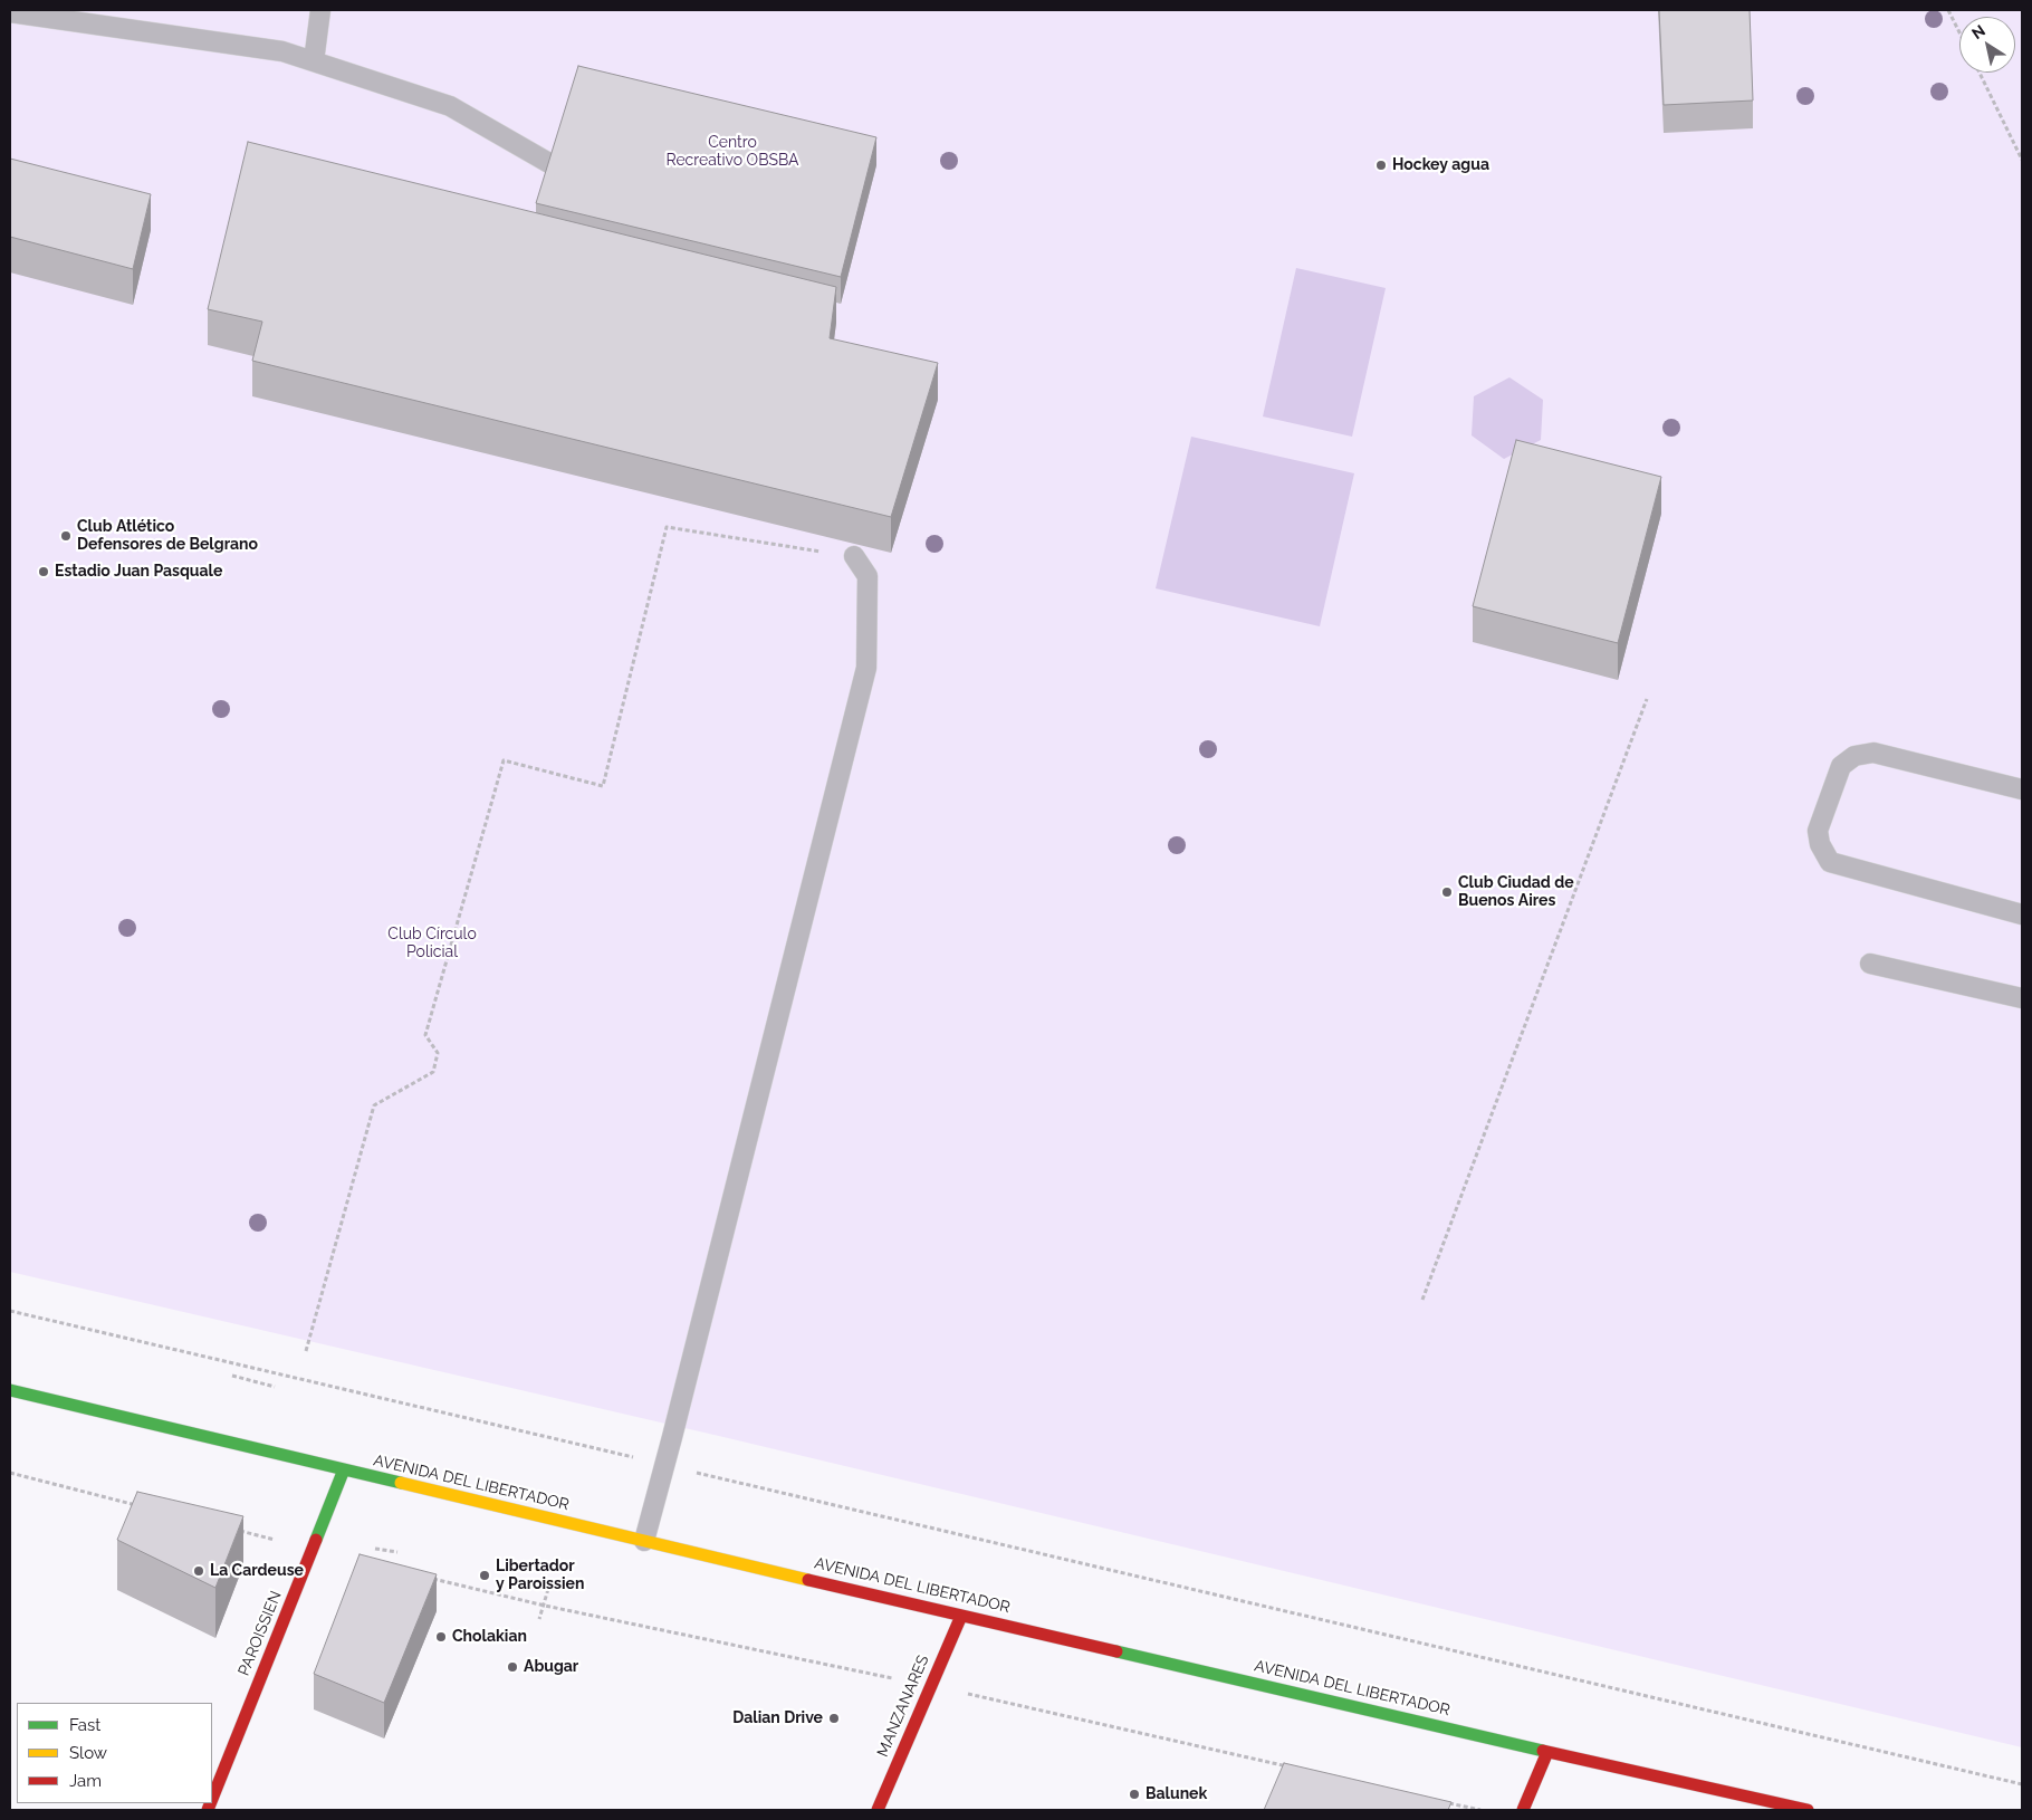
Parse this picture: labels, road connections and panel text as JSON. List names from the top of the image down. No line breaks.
{"streets":{"main road":["AVENIDA DEL LIBERTADOR","PAROISSIEN","MANZANARES"]},"crossings":[["AVENIDA DEL LIBERTADOR","PAROISSIEN"],["AVENIDA DEL LIBERTADOR","MANZANARES"]],"parks":["Centro Recreativo OBSBA","Club Círculo Policial"],"places":["Hockey agua","Club Atlético Defensores de Belgrano","Estadio Juan Pasquale","Club Ciudad de Buenos Aires","La Cardeuse","Libertador y Paroissien","Cholakian","Abugar","Dalian Drive","Balunek"],"legend":["Fast","Slow","Jam"],"north":"top left"}
